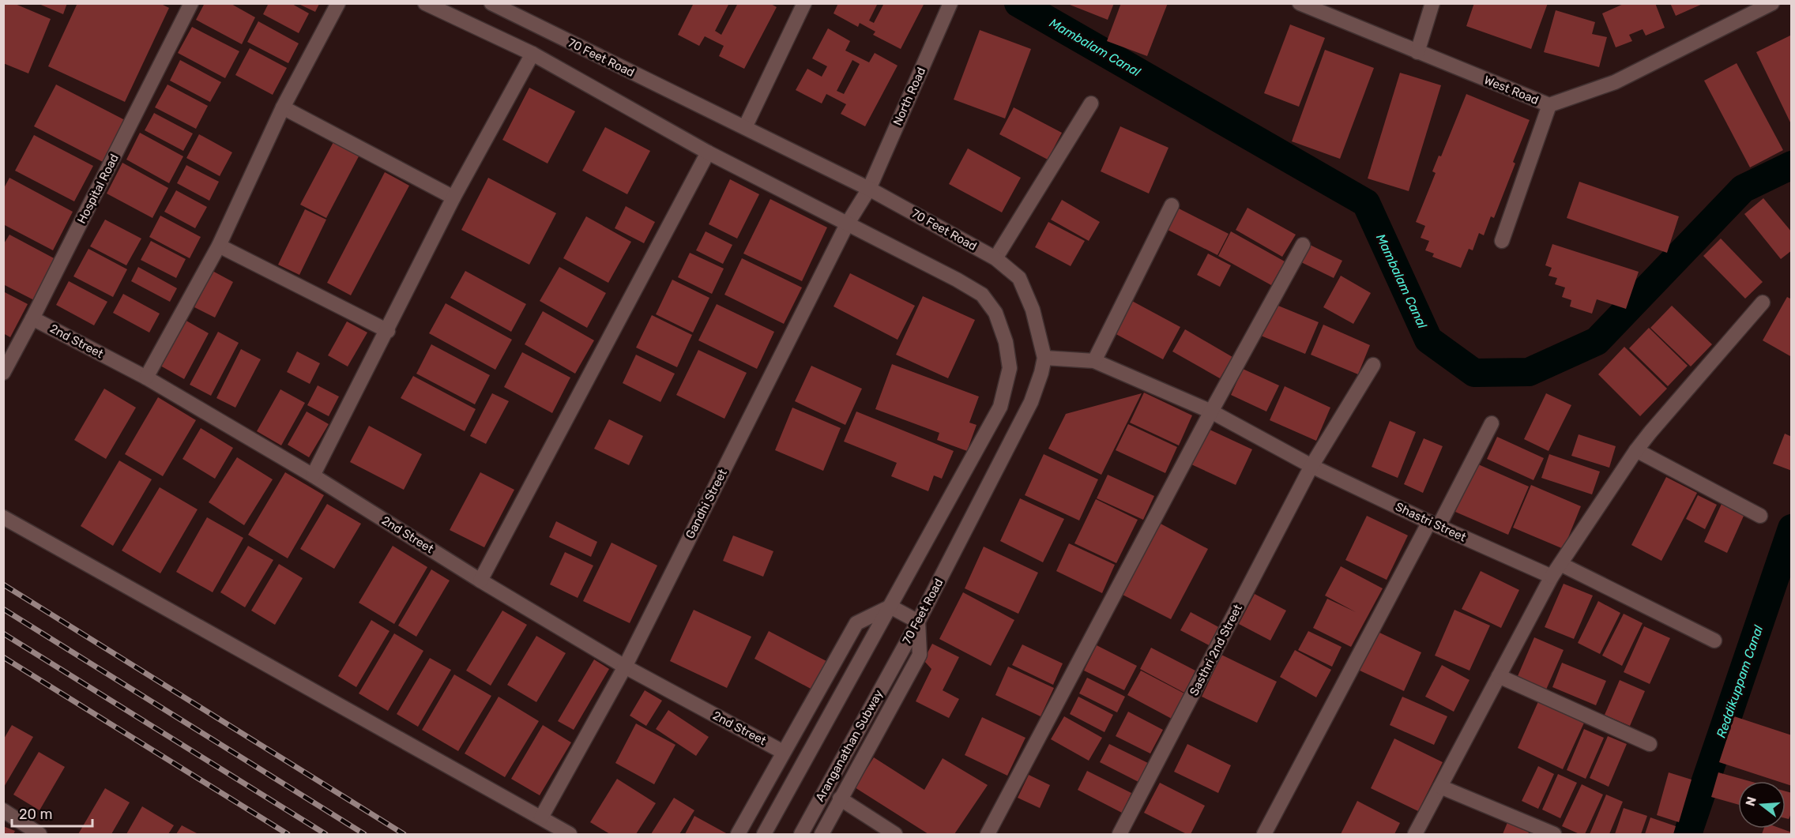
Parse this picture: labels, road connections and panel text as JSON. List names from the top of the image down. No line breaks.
{"streets":{"street":["70 Feet Road","West Road","North Road","Hospital Road","2nd Street","Gandhi Street","Shastri Street","Sasthri 2nd Street","Aranganathan Subway"]},"crossings":[["70 Feet Road","North Road"],["70 Feet Road","Gandhi Street"],["70 Feet Road","Shastri Street"],["70 Feet Road","Aranganathan Subway"],["North Road","Gandhi Street"],["Hospital Road","2nd Street"],["2nd Street","Gandhi Street"],["Shastri Street","Sasthri 2nd Street"]],"water":["Mambalam Canal","Reddikuppam Canal"],"scale_bar":"20 m","north":"left"}
